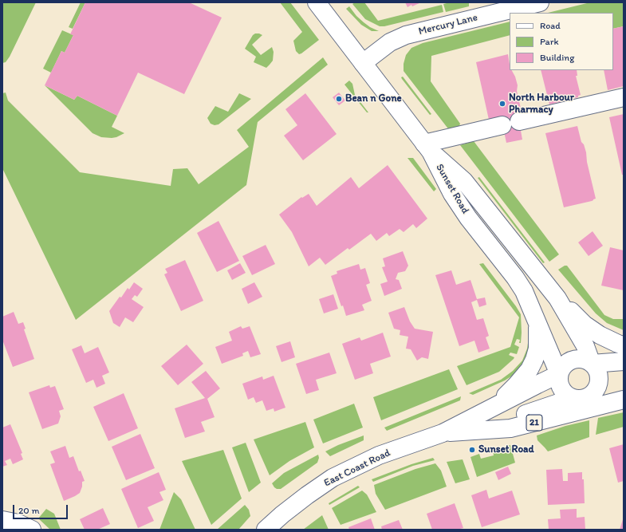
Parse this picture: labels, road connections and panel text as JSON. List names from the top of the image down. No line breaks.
{"streets":{"main road":["Mercury Lane","Sunset Road","21","East Coast Road"]},"crossings":[["Mercury Lane","Sunset Road"],["Sunset Road","21"],["Sunset Road","East Coast Road"],["21","East Coast Road"]],"places":["Bean n Gone","North Harbour Pharmacy","Sunset Road"],"legend":["Road","Park","Building"],"scale_bar":"20 m"}
